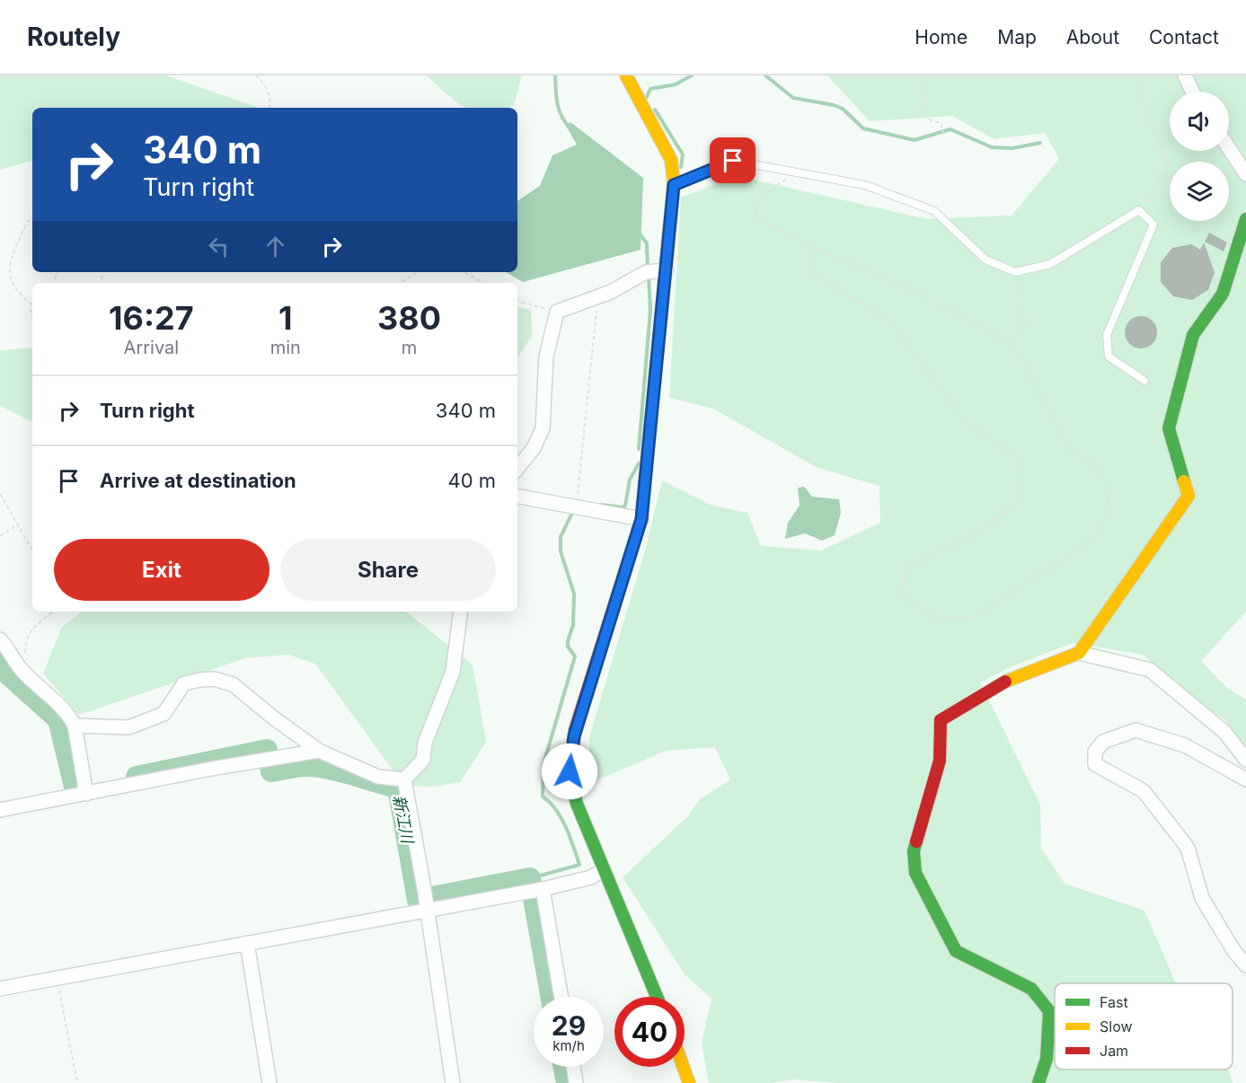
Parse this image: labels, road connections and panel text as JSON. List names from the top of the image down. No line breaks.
{"water":["新江川"],"legend":["Fast","Slow","Jam"],"page":{"header":"Routely","nav":["Home","Map","About","Contact"],"turn":["340 m","Turn right"],"eta":["16:27","Arrival","1","min","380","m"],"list":[{"name":"Turn right","value":"340 m"},{"name":"Arrive at destination","value":"40 m"}],"buttons":["Exit","Share"],"speed":"29 km/h","limit":"40"}}
